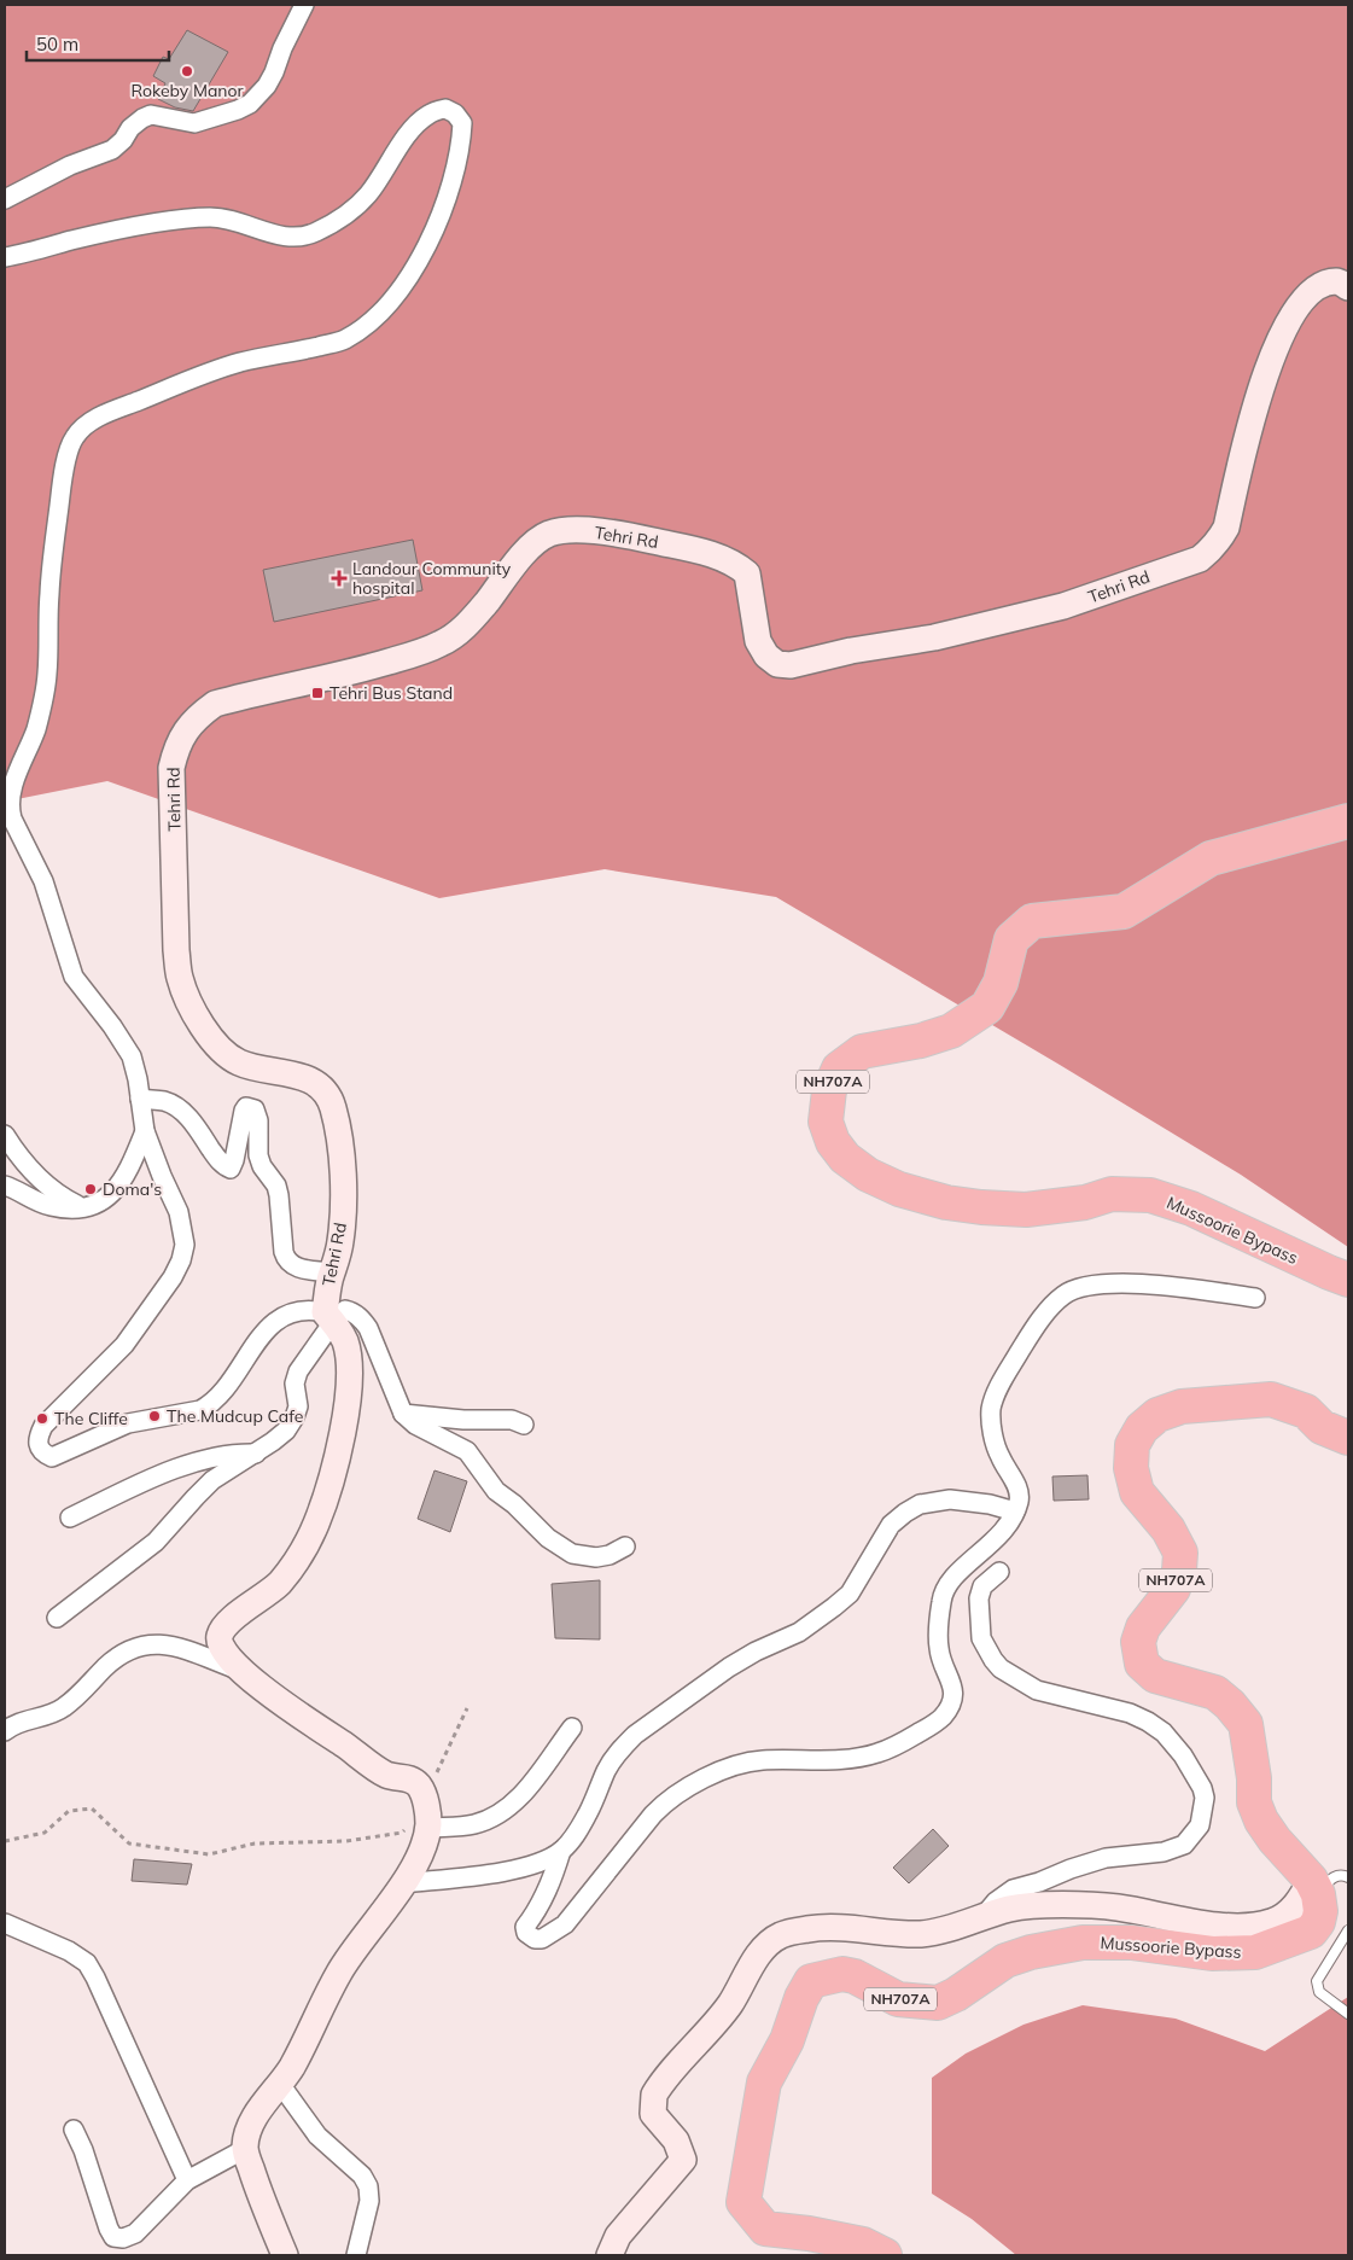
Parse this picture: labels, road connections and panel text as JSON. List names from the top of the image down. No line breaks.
{"streets":{"highway":["NH707A","Mussoorie Bypass"],"street":["Tehri Rd"]},"crossings":[["NH707A","Mussoorie Bypass"]],"places":{"other":["Rokeby Manor","Doma's","The Mudcup Cafe","The Cliffe"],"health":["Landour Community hospital"],"transit":["Tehri Bus Stand"]},"scale_bar":"50 m"}
